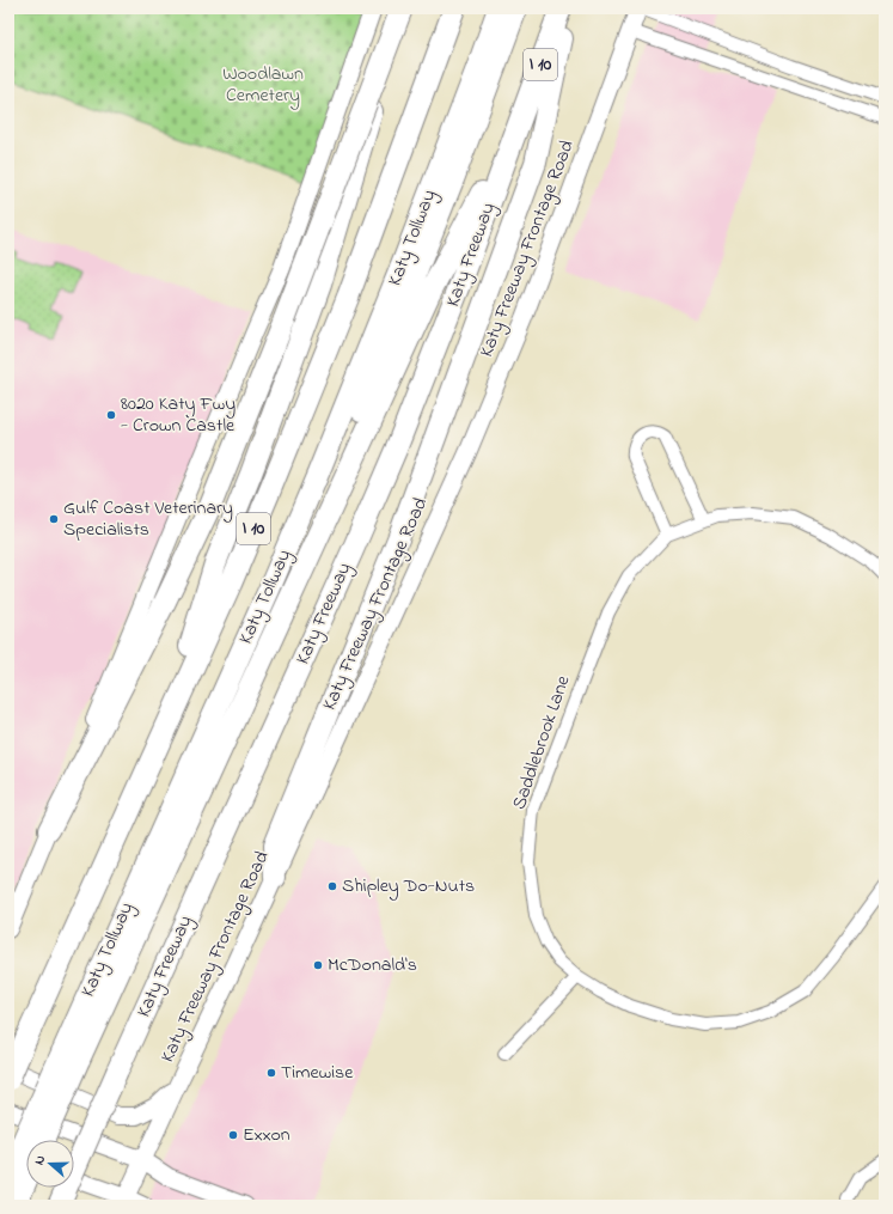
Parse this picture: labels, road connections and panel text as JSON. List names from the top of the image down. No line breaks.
{"streets":{"highway":["I 10","Katy Tollway","Katy Freeway"],"main road":["Katy Freeway Frontage Road"],"street":["Saddlebrook Lane"]},"parks":["Woodlawn Cemetery"],"places":["8020 Katy Fwy - Crown Castle","Gulf Coast Veterinary Specialists","Shipley Do-Nuts","McDonald's","Timewise","Exxon"],"north":"left"}
